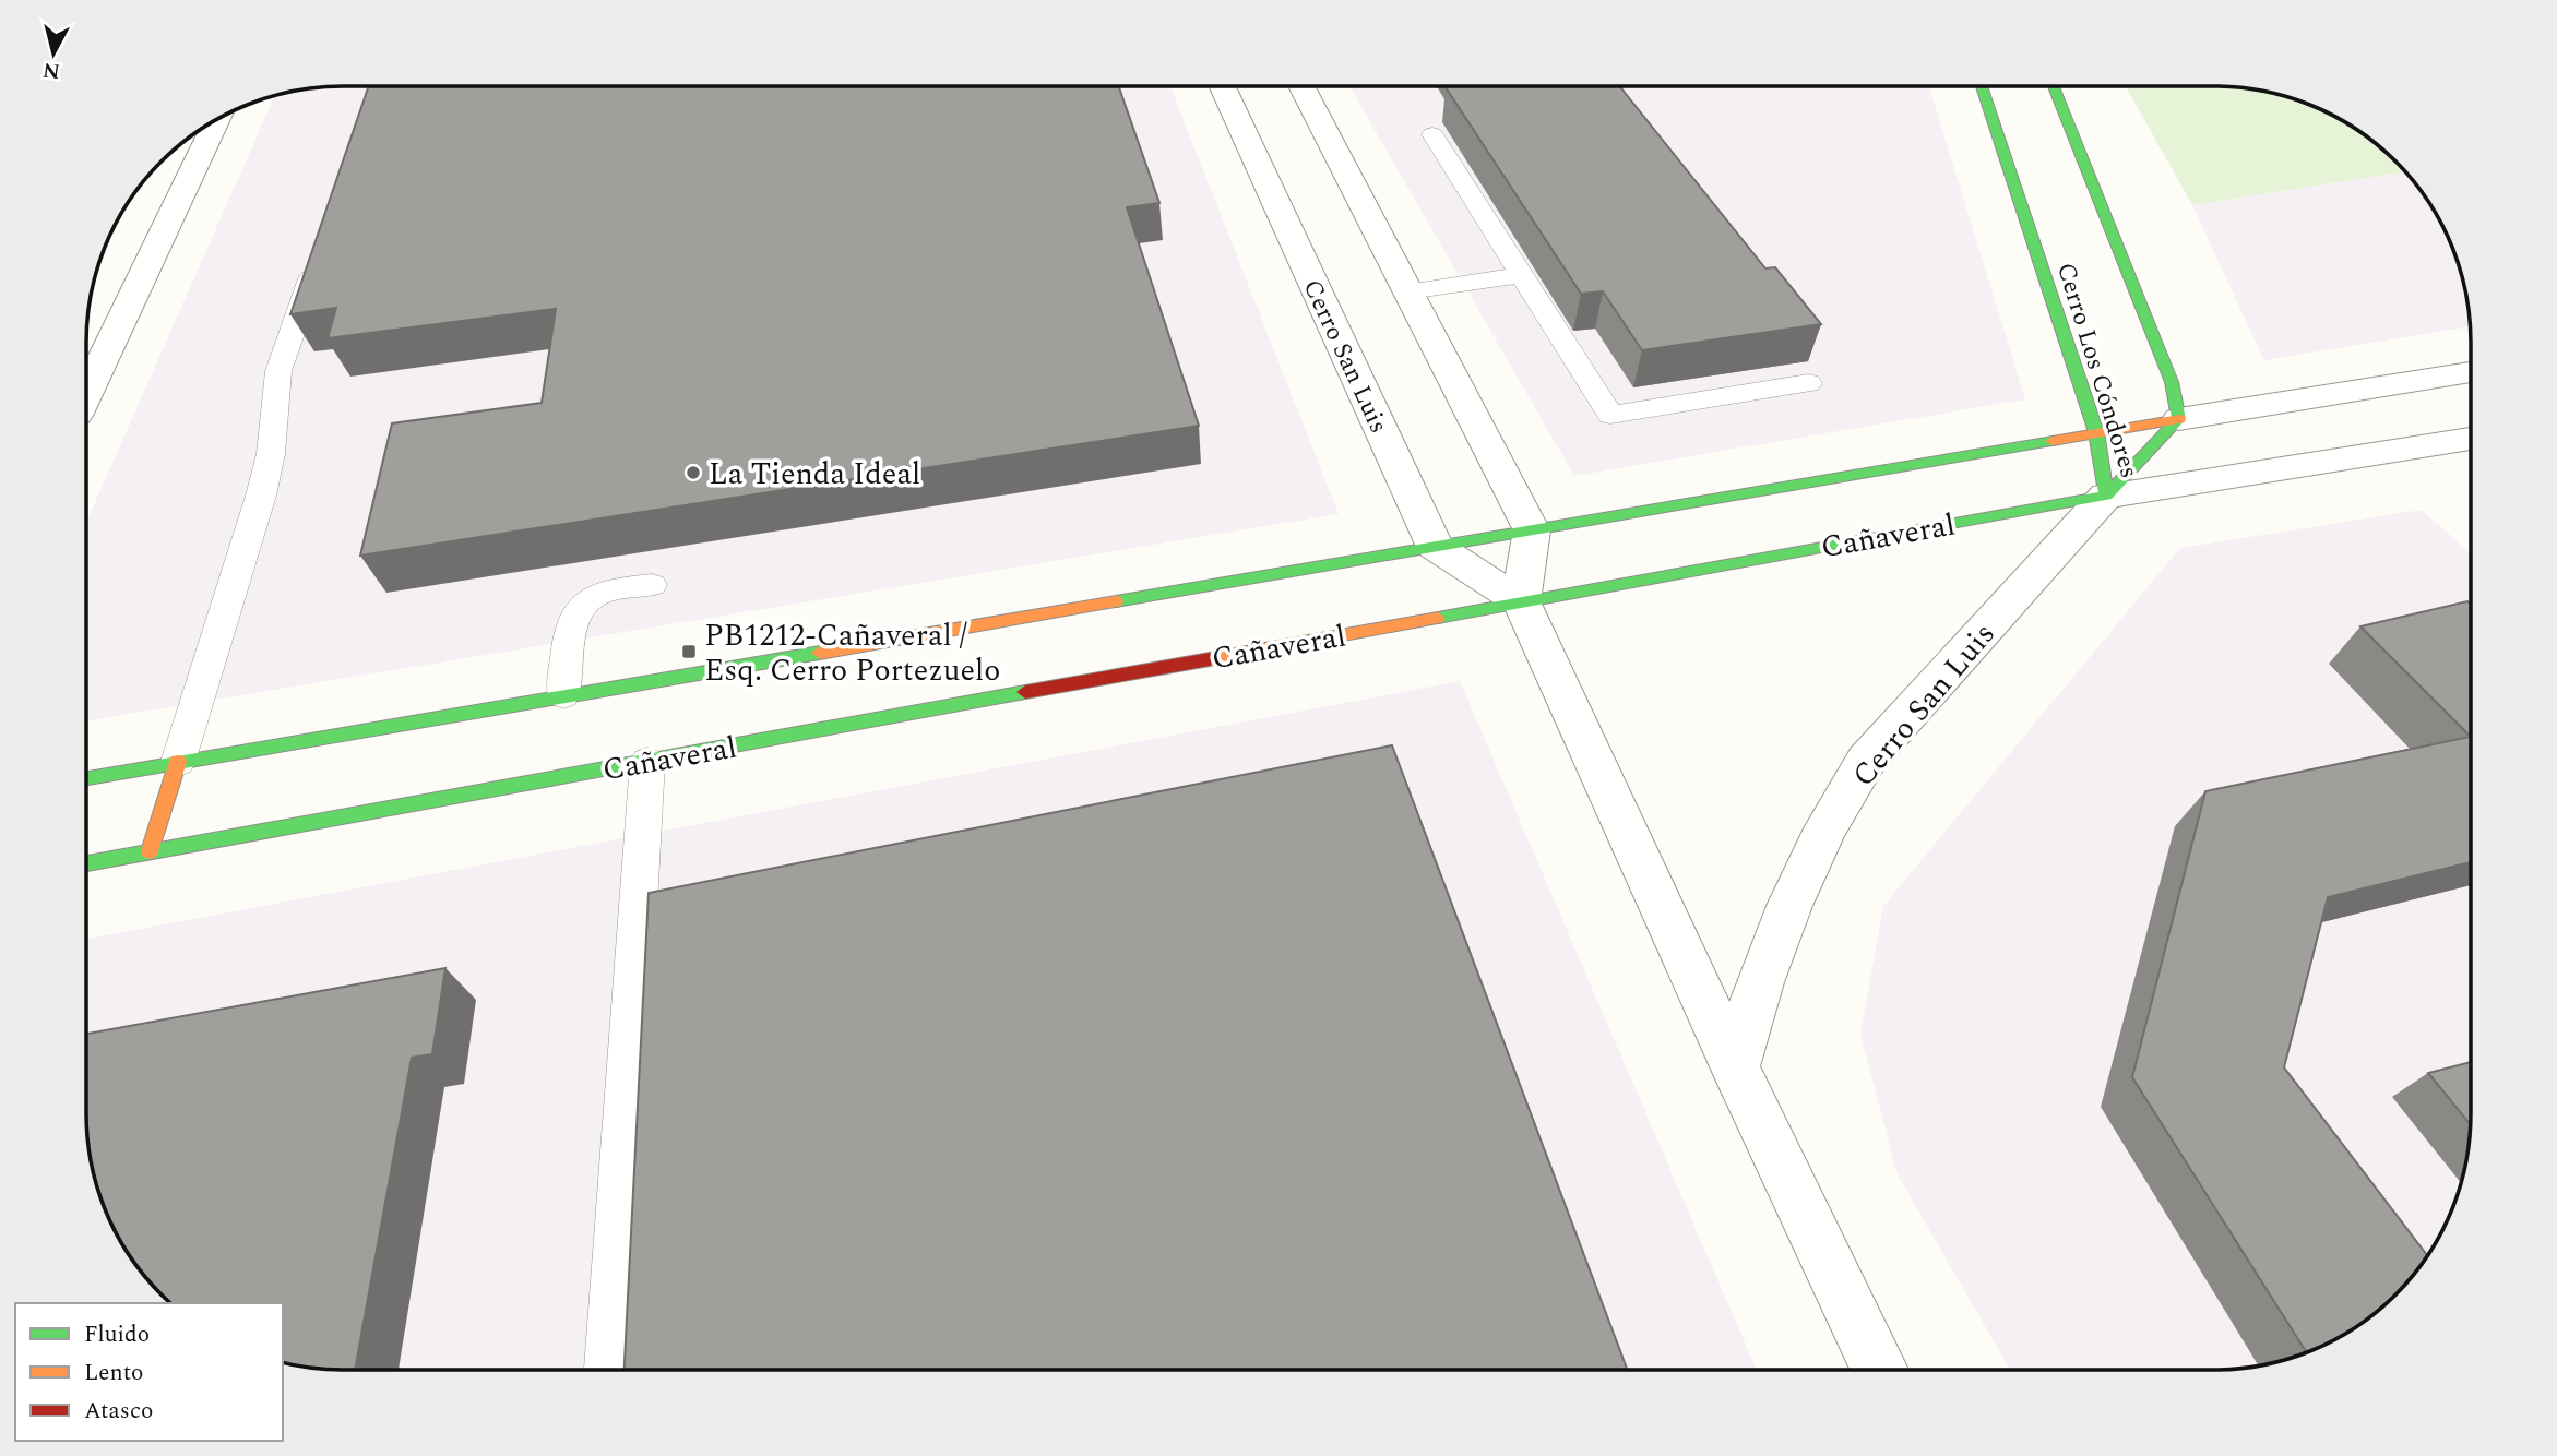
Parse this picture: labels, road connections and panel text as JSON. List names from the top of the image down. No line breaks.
{"streets":{"street":["Cerro San Luis","Cerro Los Cóndores","Cañaveral"]},"crossings":[["Cerro San Luis","Cerro Los Cóndores"],["Cerro San Luis","Cañaveral"],["Cerro Los Cóndores","Cañaveral"]],"places":{"other":["La Tienda Ideal"],"transit":["PB1212-Cañaveral / Esq. Cerro Portezuelo"]},"legend":["Fluido","Lento","Atasco"],"north":"bottom"}
